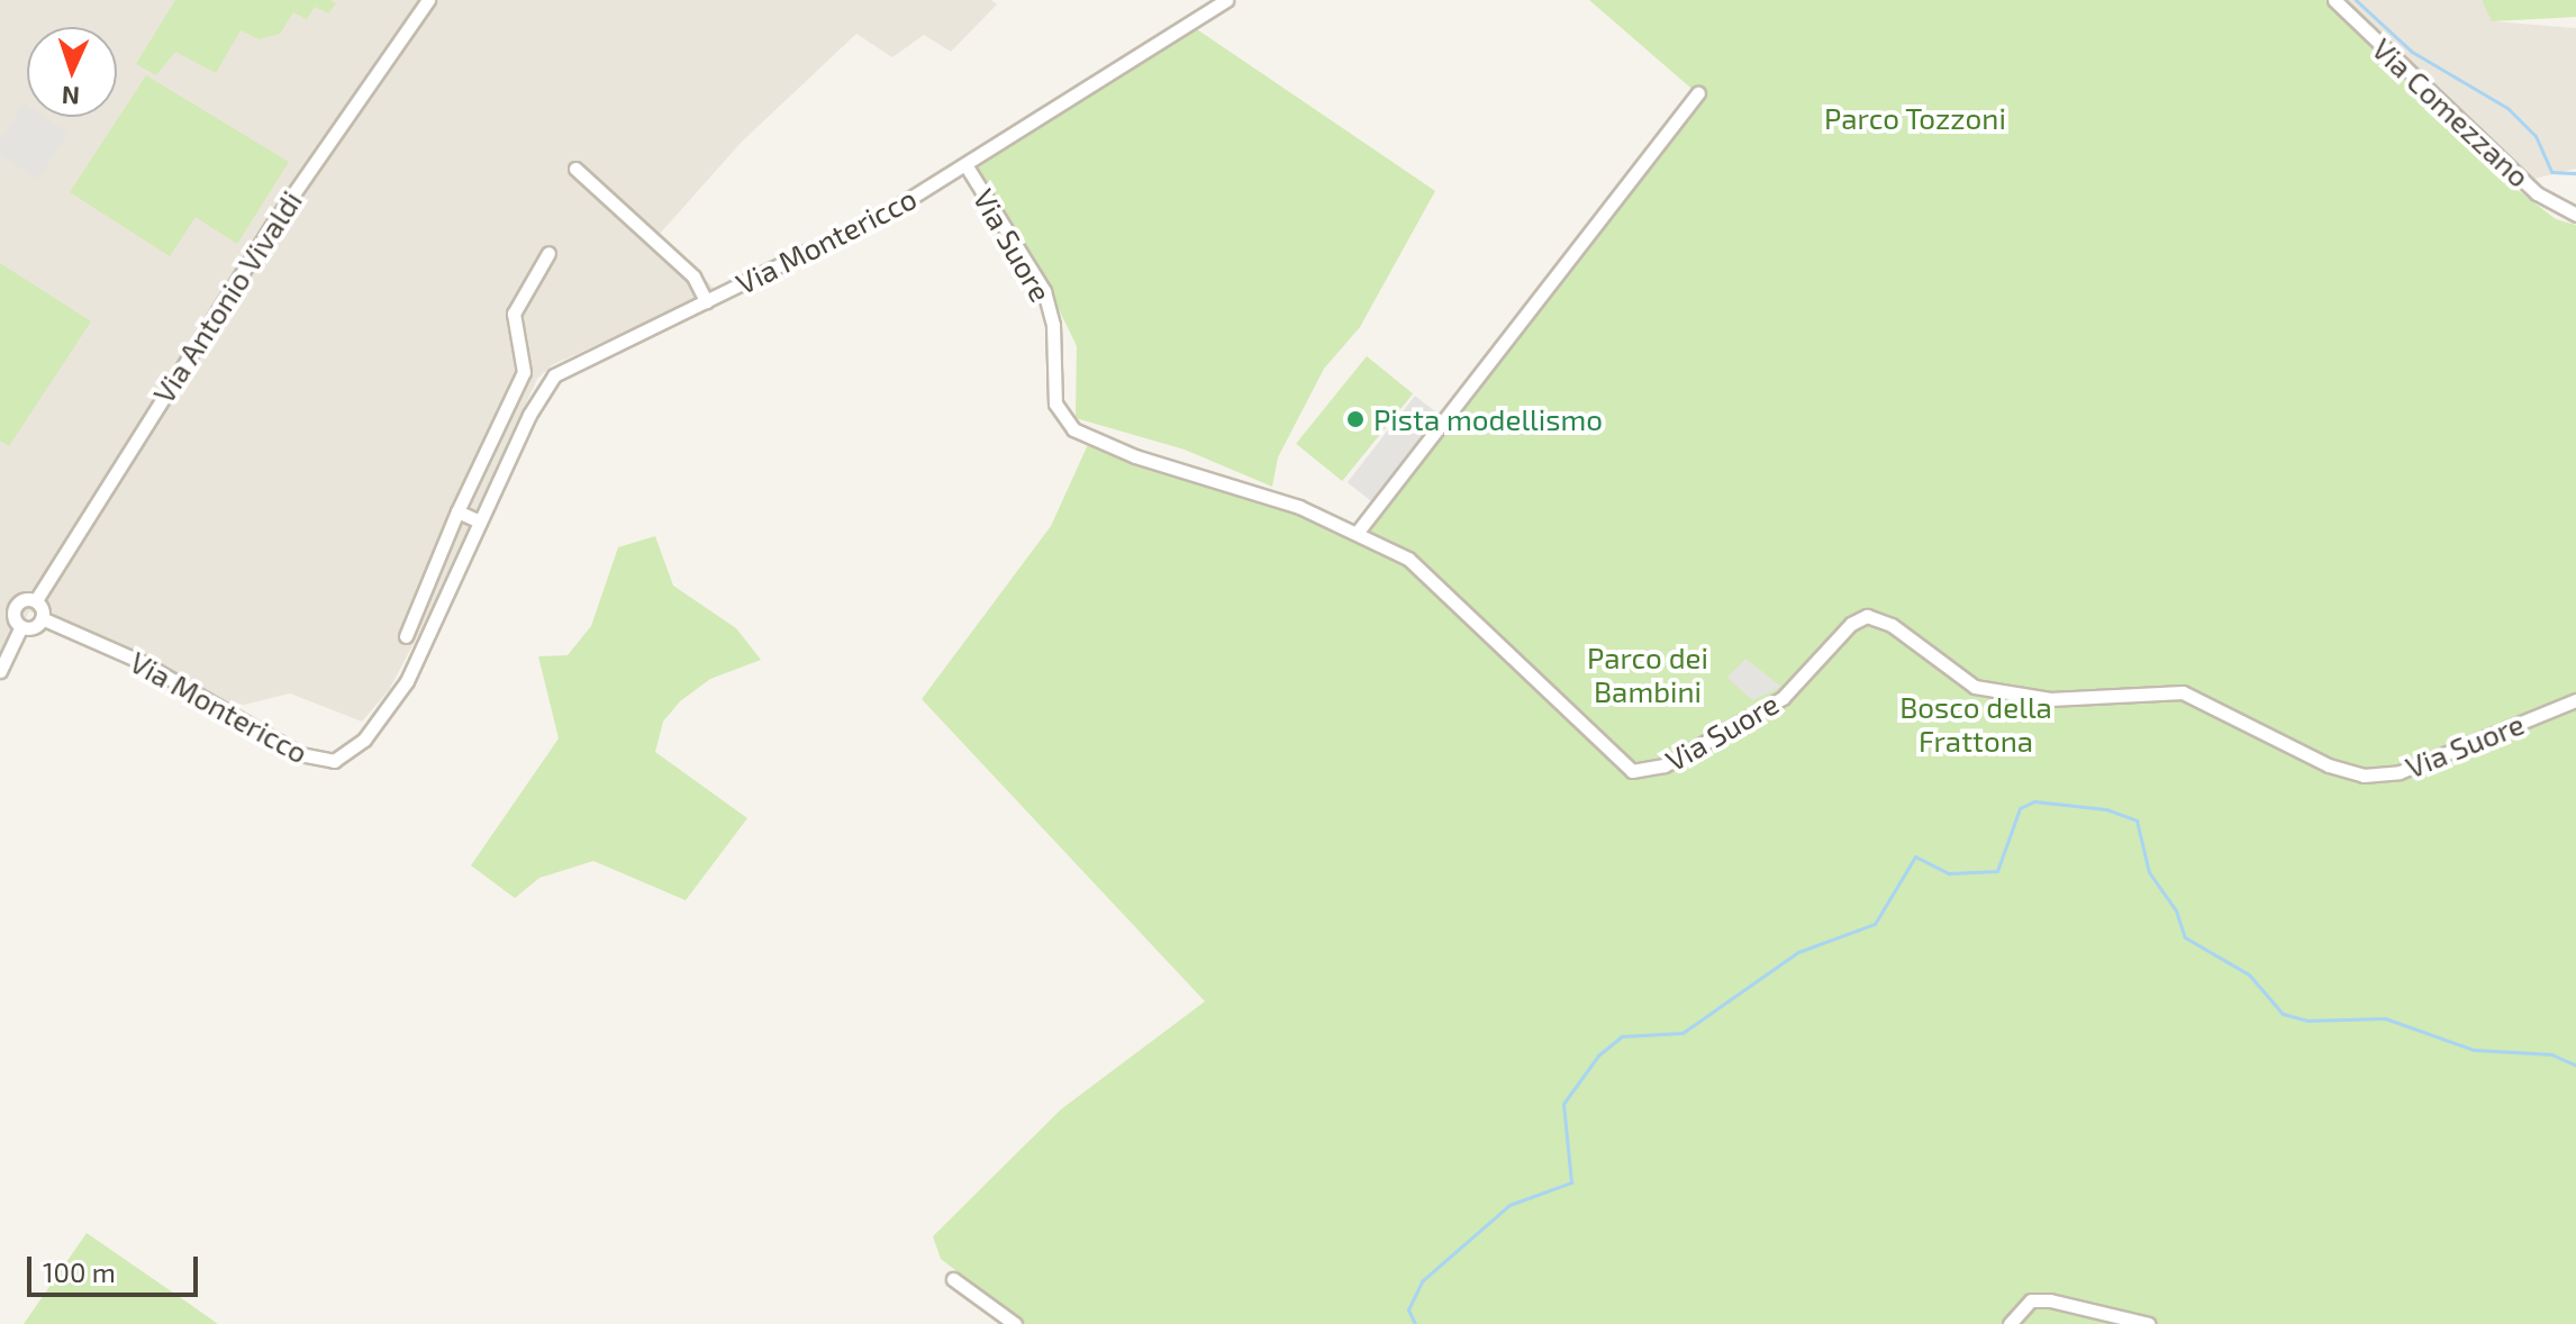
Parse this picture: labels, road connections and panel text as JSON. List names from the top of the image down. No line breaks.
{"streets":{"street":["Via Comezzano","Via Montericco","Via Suore","Via Antonio Vivaldi"]},"crossings":[["Via Montericco","Via Suore"]],"parks":["Parco Tozzoni","Parco dei Bambini","Bosco della Frattona"],"places":["Pista modellismo"],"scale_bar":"100 m","north":"bottom"}
